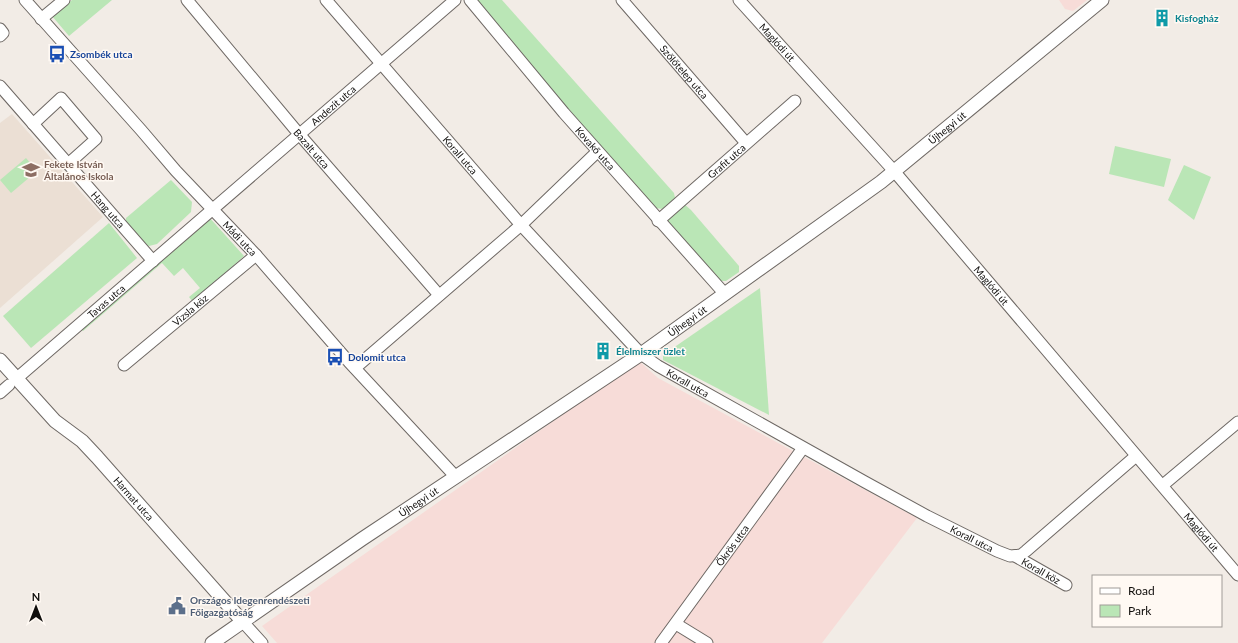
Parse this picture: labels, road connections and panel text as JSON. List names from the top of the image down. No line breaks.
{"streets":{"street":["Maglódi út","Szőlőtelep utca","Andezit utca","Újhegyi út","Bazalt utca","Kovakő utca","Korall utca","Grafit utca","Hang utca","Mádi utca","Tavas utca","Vizsla köz","Harmat utca","Ökrös utca","Korall köz"]},"crossings":[["Maglódi út","Újhegyi út"],["Szőlőtelep utca","Grafit utca"],["Andezit utca","Bazalt utca"],["Andezit utca","Korall utca"],["Andezit utca","Mádi utca"],["Andezit utca","Tavas utca"],["Újhegyi út","Kovakő utca"],["Újhegyi út","Korall utca"],["Újhegyi út","Mádi utca"],["Újhegyi út","Harmat utca"],["Kovakő utca","Grafit utca"],["Korall utca","Ökrös utca"],["Korall utca","Korall köz"],["Hang utca","Tavas utca"],["Mádi utca","Tavas utca"],["Mádi utca","Vizsla köz"],["Tavas utca","Harmat utca"]],"places":{"building":["Kisfogház","Élelmiszer üzlet"],"bus stop":["Zsombék utca","Dolomit utca"],"school or university":["Fekete István Általános Iskola"],"public building":["Országos Idegenrendészeti Főigazgatóság"]},"legend":["Road","Park"],"north":"top"}
